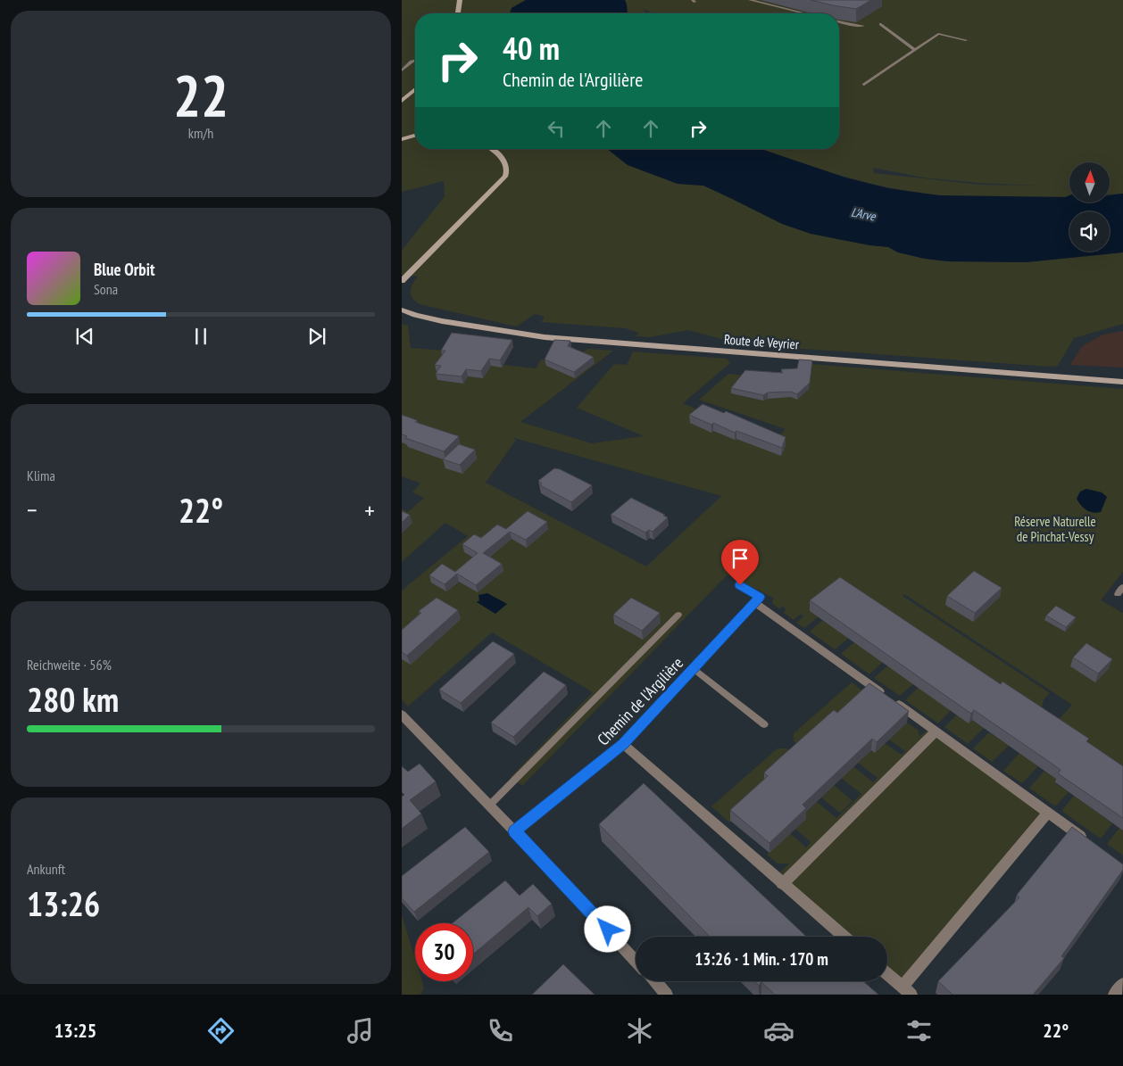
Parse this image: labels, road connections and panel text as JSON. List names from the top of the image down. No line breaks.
{"streets":{"main road":["Route de Veyrier"],"street":["Chemin de l'Argilière"]},"water":["L'Arve"],"parks":["Réserve Naturelle de Pinchat-Vessy"],"north":"top","page":{"tile":[["22","km/h"],"Klima",["Reichweite · 56%","280 km"],["Ankunft","13:26"]],"turn":["40 m","Chemin de l'Argilière"],"song":["Blue Orbit","Sona"],"heat":["−","22°","+"],"limit":"30","trip":"13:26 · 1 Min. · 170 m","tabs":["13:25","22°"]}}
